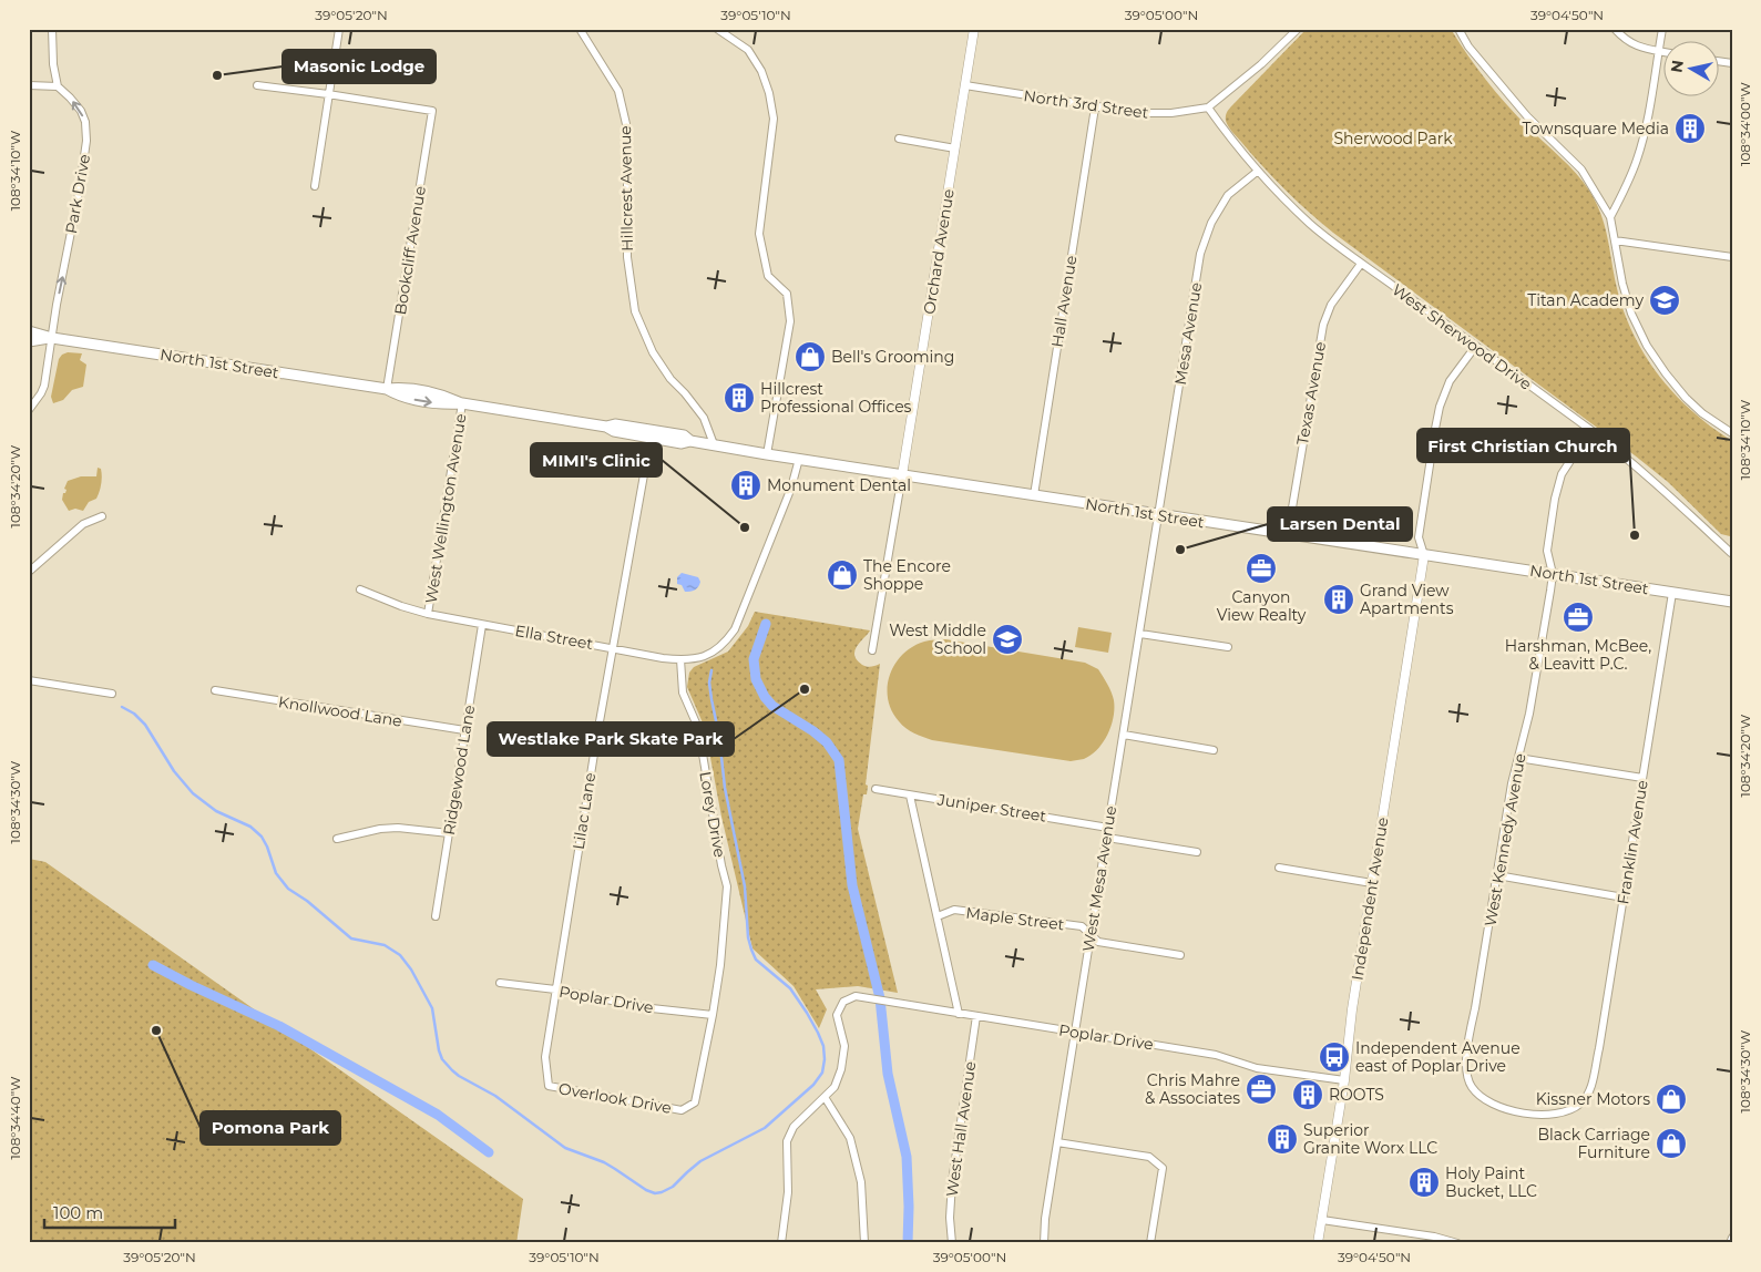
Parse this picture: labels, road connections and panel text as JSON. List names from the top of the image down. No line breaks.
{"streets":{"main road":["North 1st Street"],"street":["North 3rd Street","Hillcrest Avenue","Park Drive","Bookcliff Avenue","Orchard Avenue","Hall Avenue","Mesa Avenue","West Sherwood Drive","Texas Avenue","West Wellington Avenue","Ella Street","Knollwood Lane","Ridgewood Lane","Juniper Street","Lilac Lane","Lorey Drive","West Kennedy Avenue","Franklin Avenue","West Mesa Avenue","Independent Avenue","Maple Street","Poplar Drive","Overlook Drive","West Hall Avenue"]},"crossings":[["North 3rd Street","Orchard Avenue"],["North 3rd Street","Hall Avenue"],["North 3rd Street","West Sherwood Drive"],["Hillcrest Avenue","North 1st Street"],["Park Drive","North 1st Street"],["Bookcliff Avenue","North 1st Street"],["Orchard Avenue","North 1st Street"],["Hall Avenue","North 1st Street"],["Mesa Avenue","West Sherwood Drive"],["Mesa Avenue","North 1st Street"],["Mesa Avenue","West Mesa Avenue"],["West Sherwood Drive","Texas Avenue"],["West Sherwood Drive","West Kennedy Avenue"],["North 1st Street","Texas Avenue"],["North 1st Street","West Wellington Avenue"],["North 1st Street","Lilac Lane"],["North 1st Street","West Kennedy Avenue"],["North 1st Street","Franklin Avenue"],["North 1st Street","West Mesa Avenue"],["North 1st Street","Independent Avenue"],["West Wellington Avenue","Ella Street"],["Ella Street","Ridgewood Lane"],["Ella Street","Lilac Lane"],["Ella Street","Lorey Drive"],["Knollwood Lane","Ridgewood Lane"],["Juniper Street","West Mesa Avenue"],["Lilac Lane","Poplar Drive"],["Lilac Lane","Overlook Drive"],["Lorey Drive","Poplar Drive"],["Lorey Drive","Overlook Drive"],["West Kennedy Avenue","Franklin Avenue"],["West Mesa Avenue","Maple Street"],["West Mesa Avenue","Poplar Drive"],["Independent Avenue","Poplar Drive"],["Poplar Drive","West Hall Avenue"]],"one_way":["Park Drive"],"parks":["Sherwood Park"],"places":{"other":["Masonic Lodge","MIMI's Clinic","First Christian Church","Larsen Dental","Westlake Park Skate Park","Pomona Park"],"building":["Townsquare Media","Hillcrest Professional Offices","Monument Dental","Grand View Apartments","ROOTS","Superior Granite Worx LLC","Holy Paint Bucket, LLC"],"school or university":["Titan Academy","West Middle School"],"shop":["Bell's Grooming","The Encore Shoppe","Kissner Motors","Black Carriage Furniture"],"office":["Canyon View Realty","Harshman, McBee, & Leavitt P.C.","Chris Mahre & Associates"],"bus stop":["Independent Avenue east of Poplar Drive"]},"scale_bar":"100 m","north":"left","coordinates":["39°05'20\"N","39°05'10\"N","39°05'00\"N","39°04'50\"N","108°34'00\"W","108°34'10\"W","108°34'20\"W","108°34'30\"W","108°34'40\"W"]}
